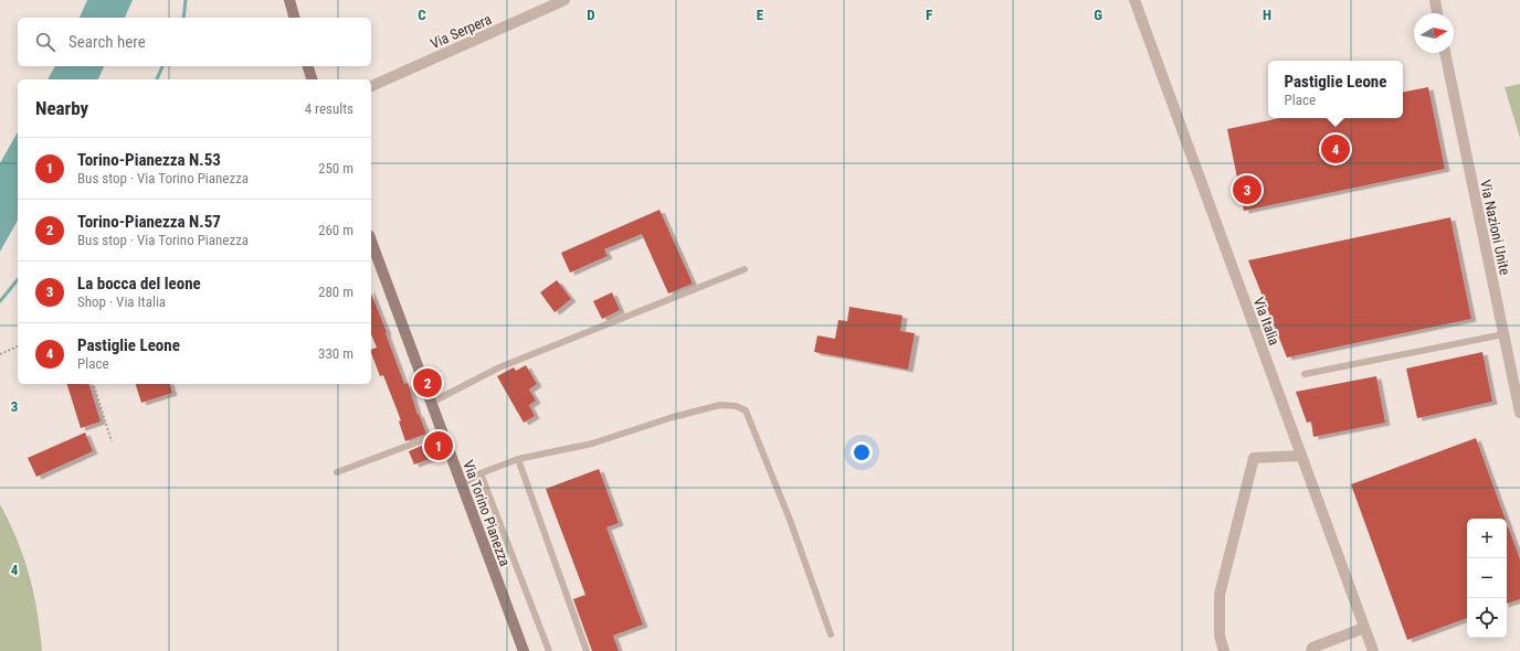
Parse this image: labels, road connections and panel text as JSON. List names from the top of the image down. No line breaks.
{"streets":{"main road":["Via Torino Pianezza"],"street":["Via Serpera","Via Nazioni Unite","Via Italia"]},"north":"right","page":{"search":"Search here","popup":["Pastiglie Leone","Place"],"heading":["Nearby","4 results"],"pins":["4","3","2","1"],"list":[{"mark":"1","name":"Torino-Pianezza N.53","note":"Bus stop · Via Torino Pianezza","value":"250 m"},{"mark":"2","name":"Torino-Pianezza N.57","note":"Bus stop · Via Torino Pianezza","value":"260 m"},{"mark":"3","name":"La bocca del leone","note":"Shop · Via Italia","value":"280 m"},{"mark":"4","name":"Pastiglie Leone","note":"Place","value":"330 m"}],"map_buttons":["+","−"]},"grid":{"columns":["C","D","E","F","G","H"],"rows":["3","4"]}}
